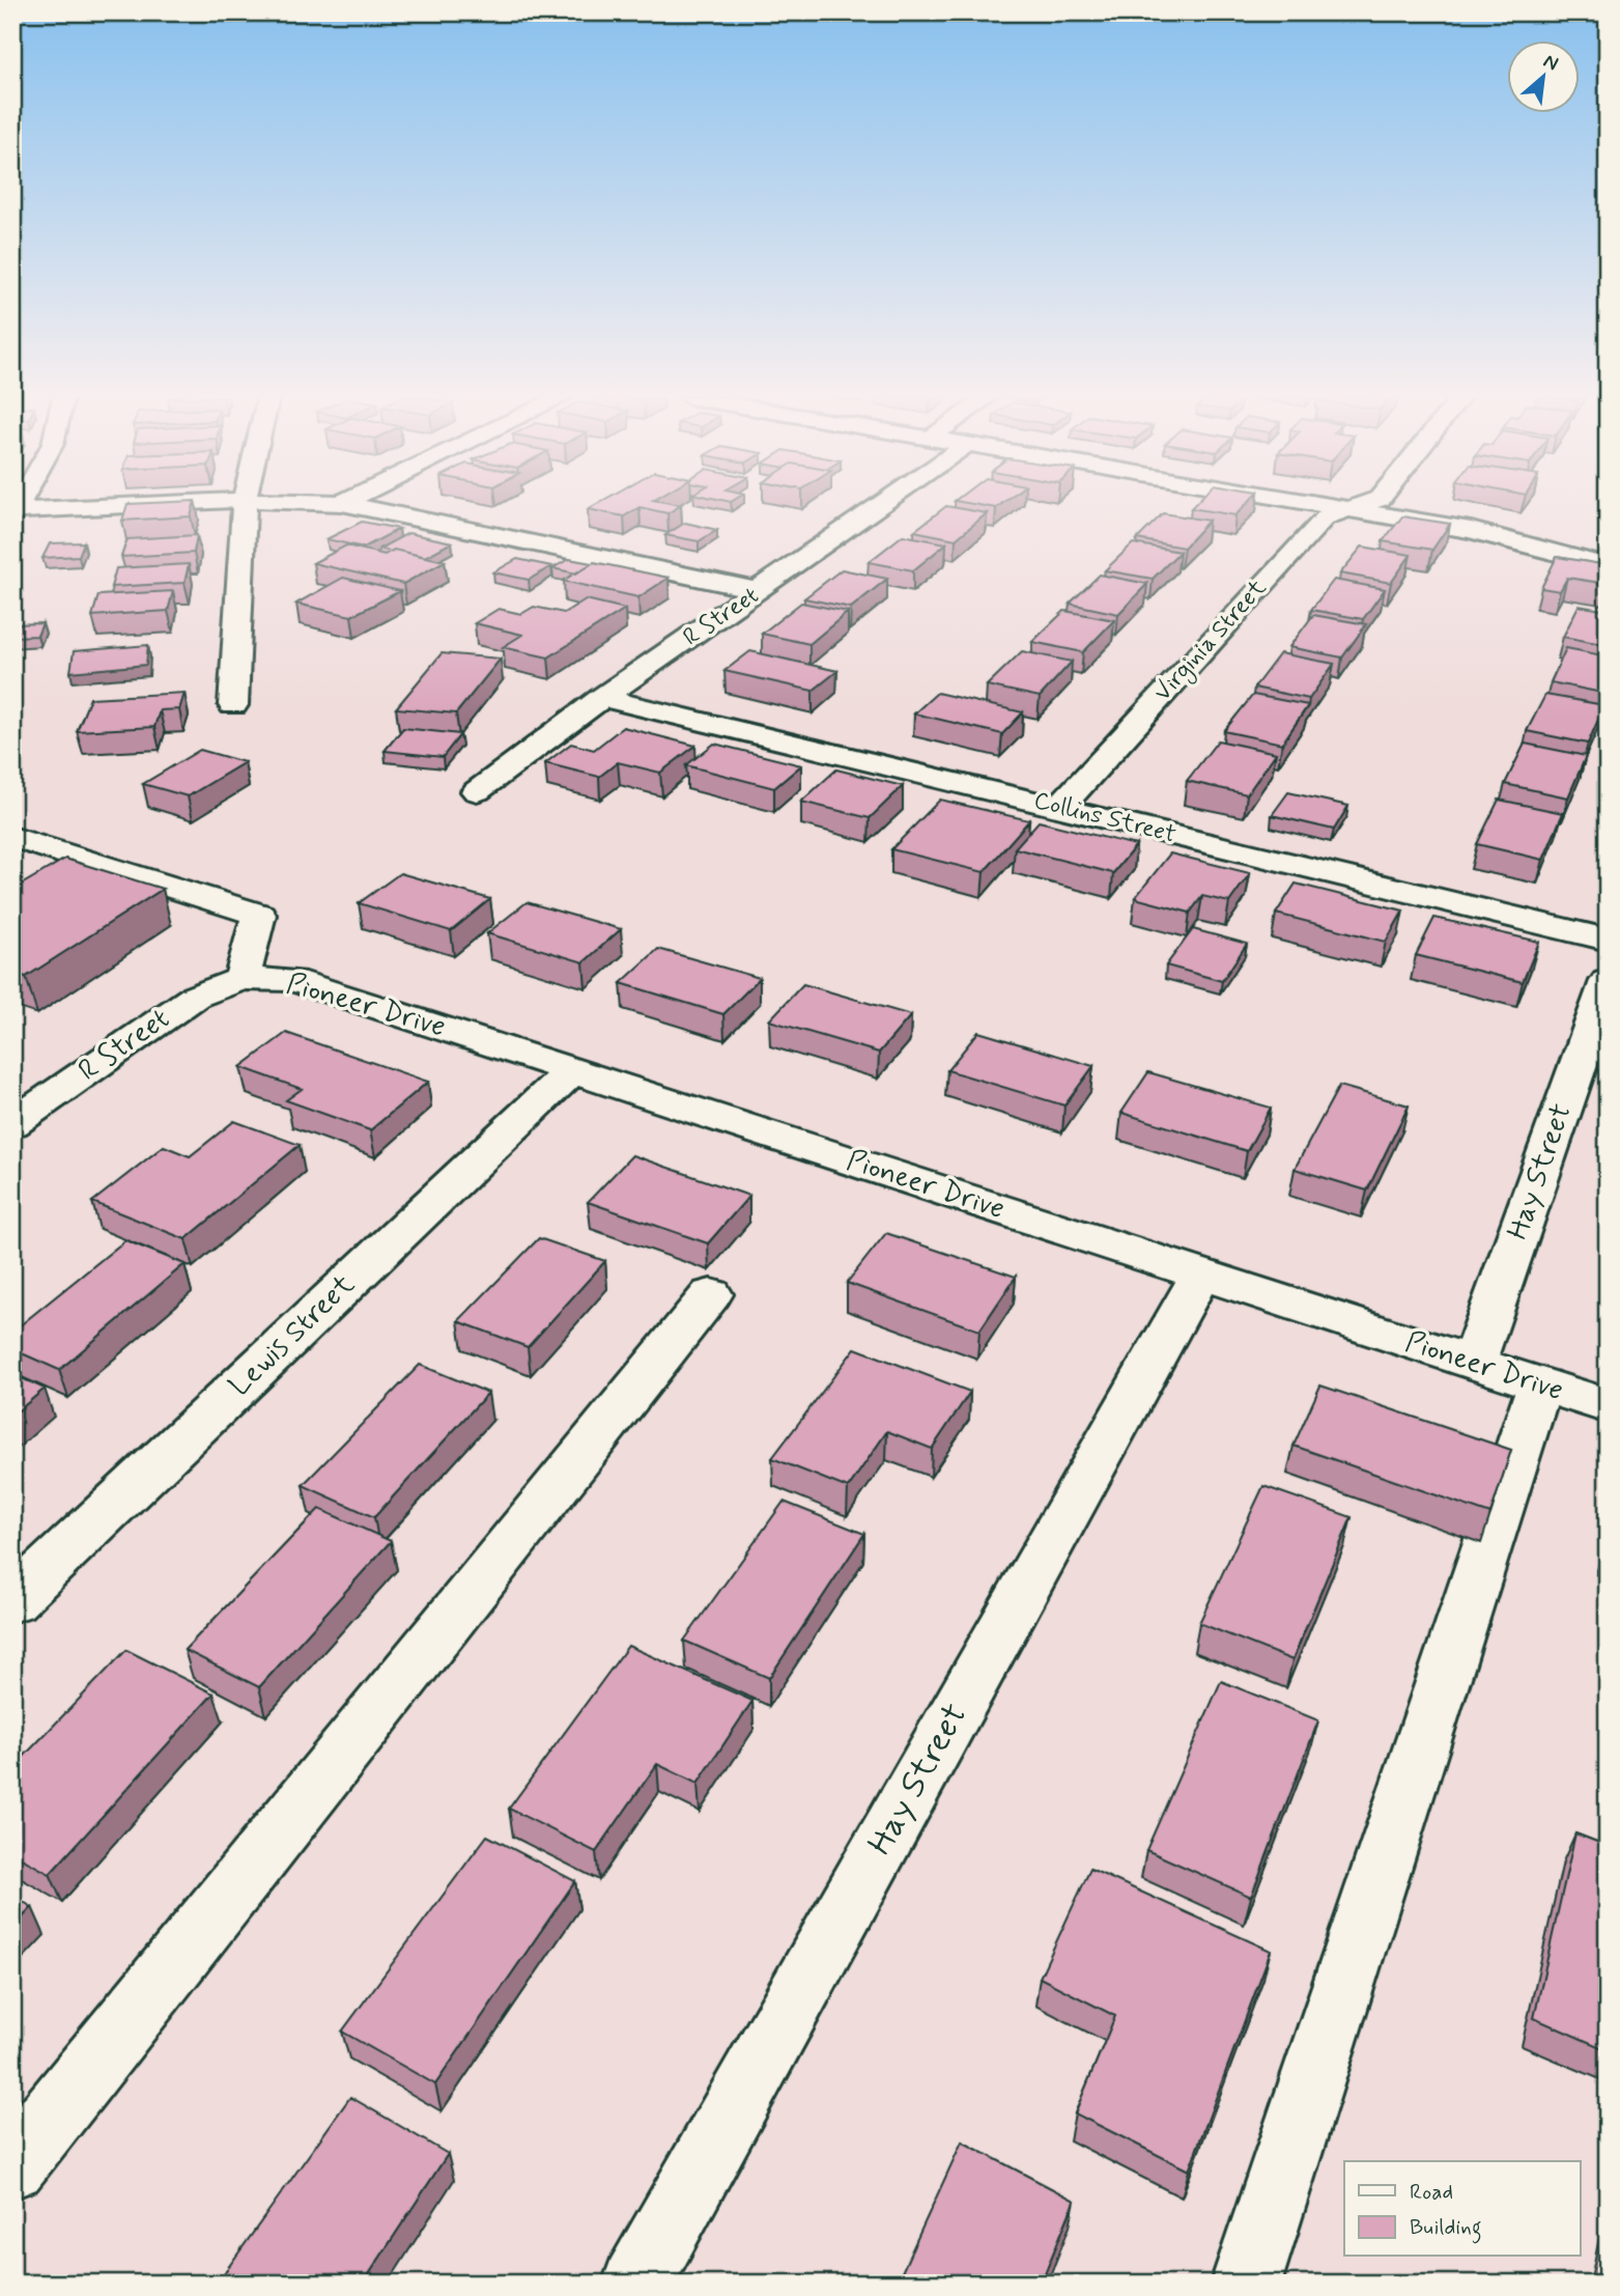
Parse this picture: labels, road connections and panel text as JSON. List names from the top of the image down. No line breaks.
{"streets":{"street":["R Street","Virginia Street","Collins Street","Pioneer Drive","Hay Street","Lewis Street"]},"crossings":[["R Street","Collins Street"],["R Street","Pioneer Drive"],["Virginia Street","Collins Street"],["Pioneer Drive","Hay Street"],["Pioneer Drive","Lewis Street"]],"legend":["Road","Building"],"north":"top right"}
